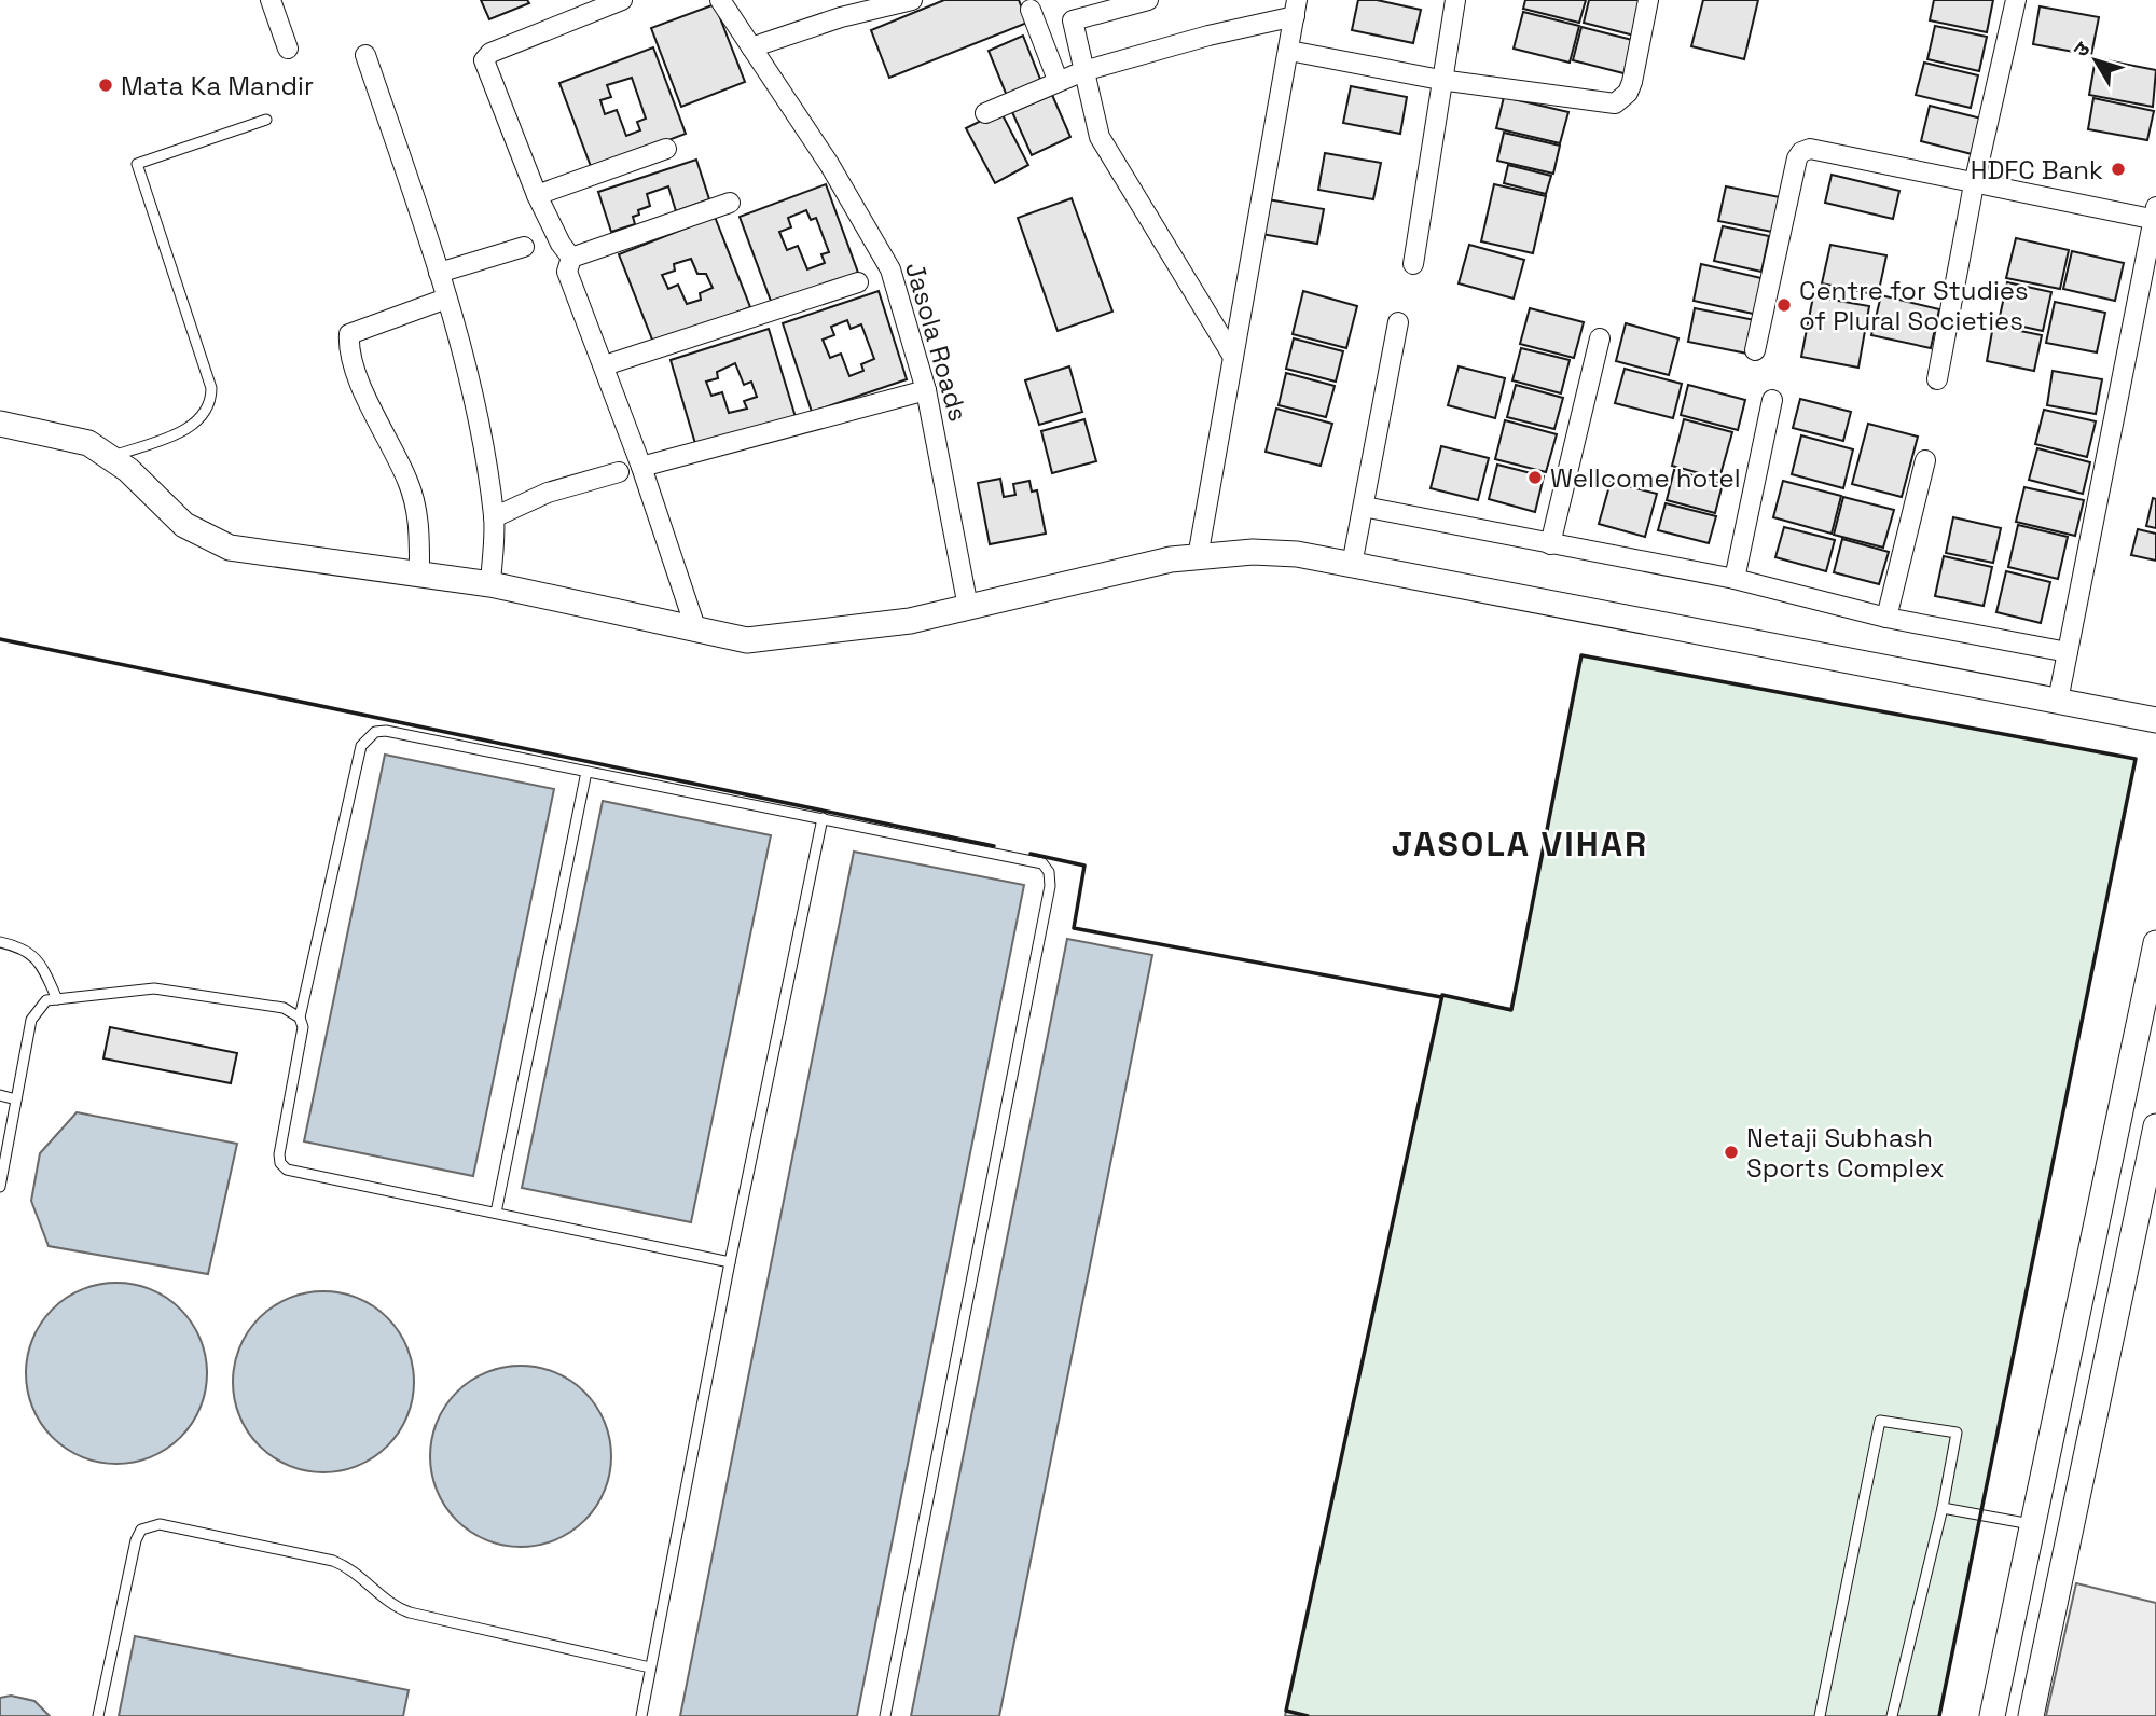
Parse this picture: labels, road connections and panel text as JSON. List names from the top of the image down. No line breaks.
{"streets":{"street":["Jasola Roads"]},"districts":["JASOLA VIHAR"],"places":["Mata Ka Mandir","HDFC Bank","Centre for Studies of Plural Societies","Wellcome hotel","Netaji Subhash Sports Complex"],"north":"top left"}
